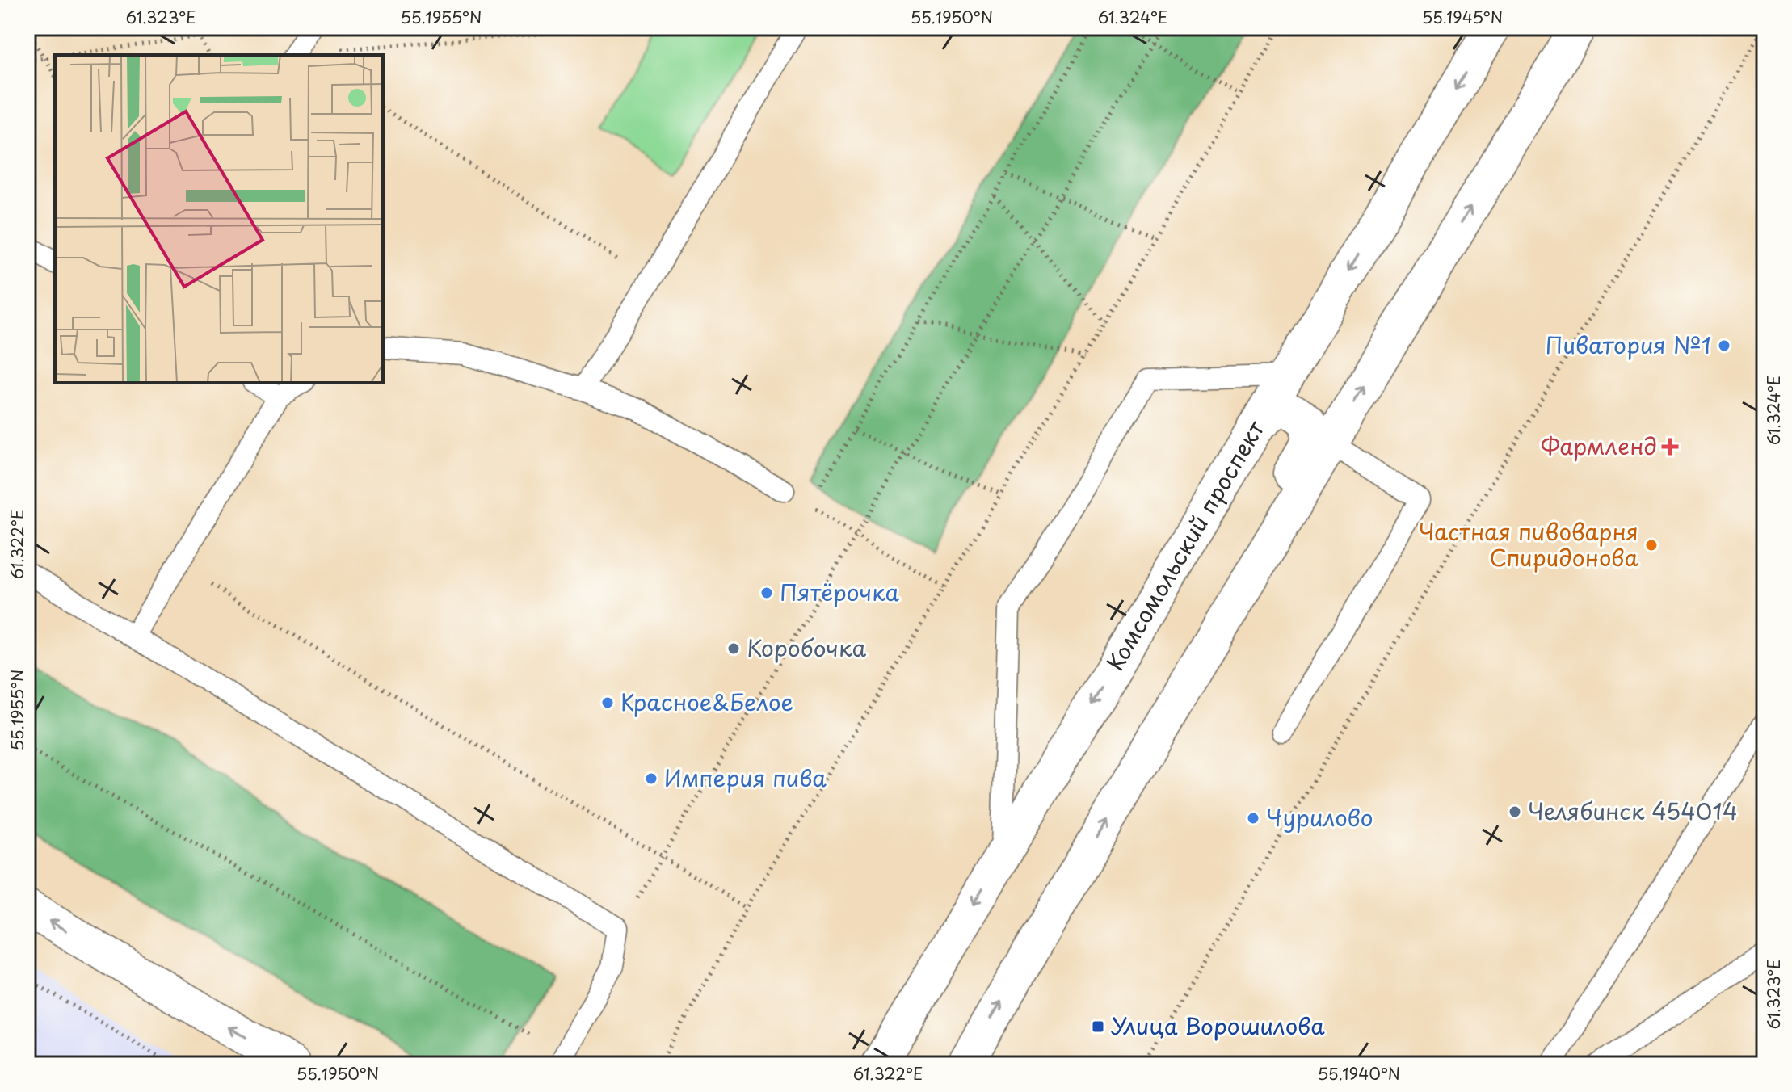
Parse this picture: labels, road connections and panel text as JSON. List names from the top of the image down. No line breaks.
{"streets":{"main road":["Комсомольский проспект"]},"places":{"other":["Пиватория №1","Частная пивоварня Спиридонова","Пятёрочка","Коробочка","Красное&Белое","Империя пива","Челябинск 454014","Чурилово"],"health":["Фармленд"],"transit":["Улица Ворошилова"]},"coordinates":["61.323°E","55.1955°N","55.1950°N","61.324°E","55.1945°N","61.322°E","55.1940°N"]}
